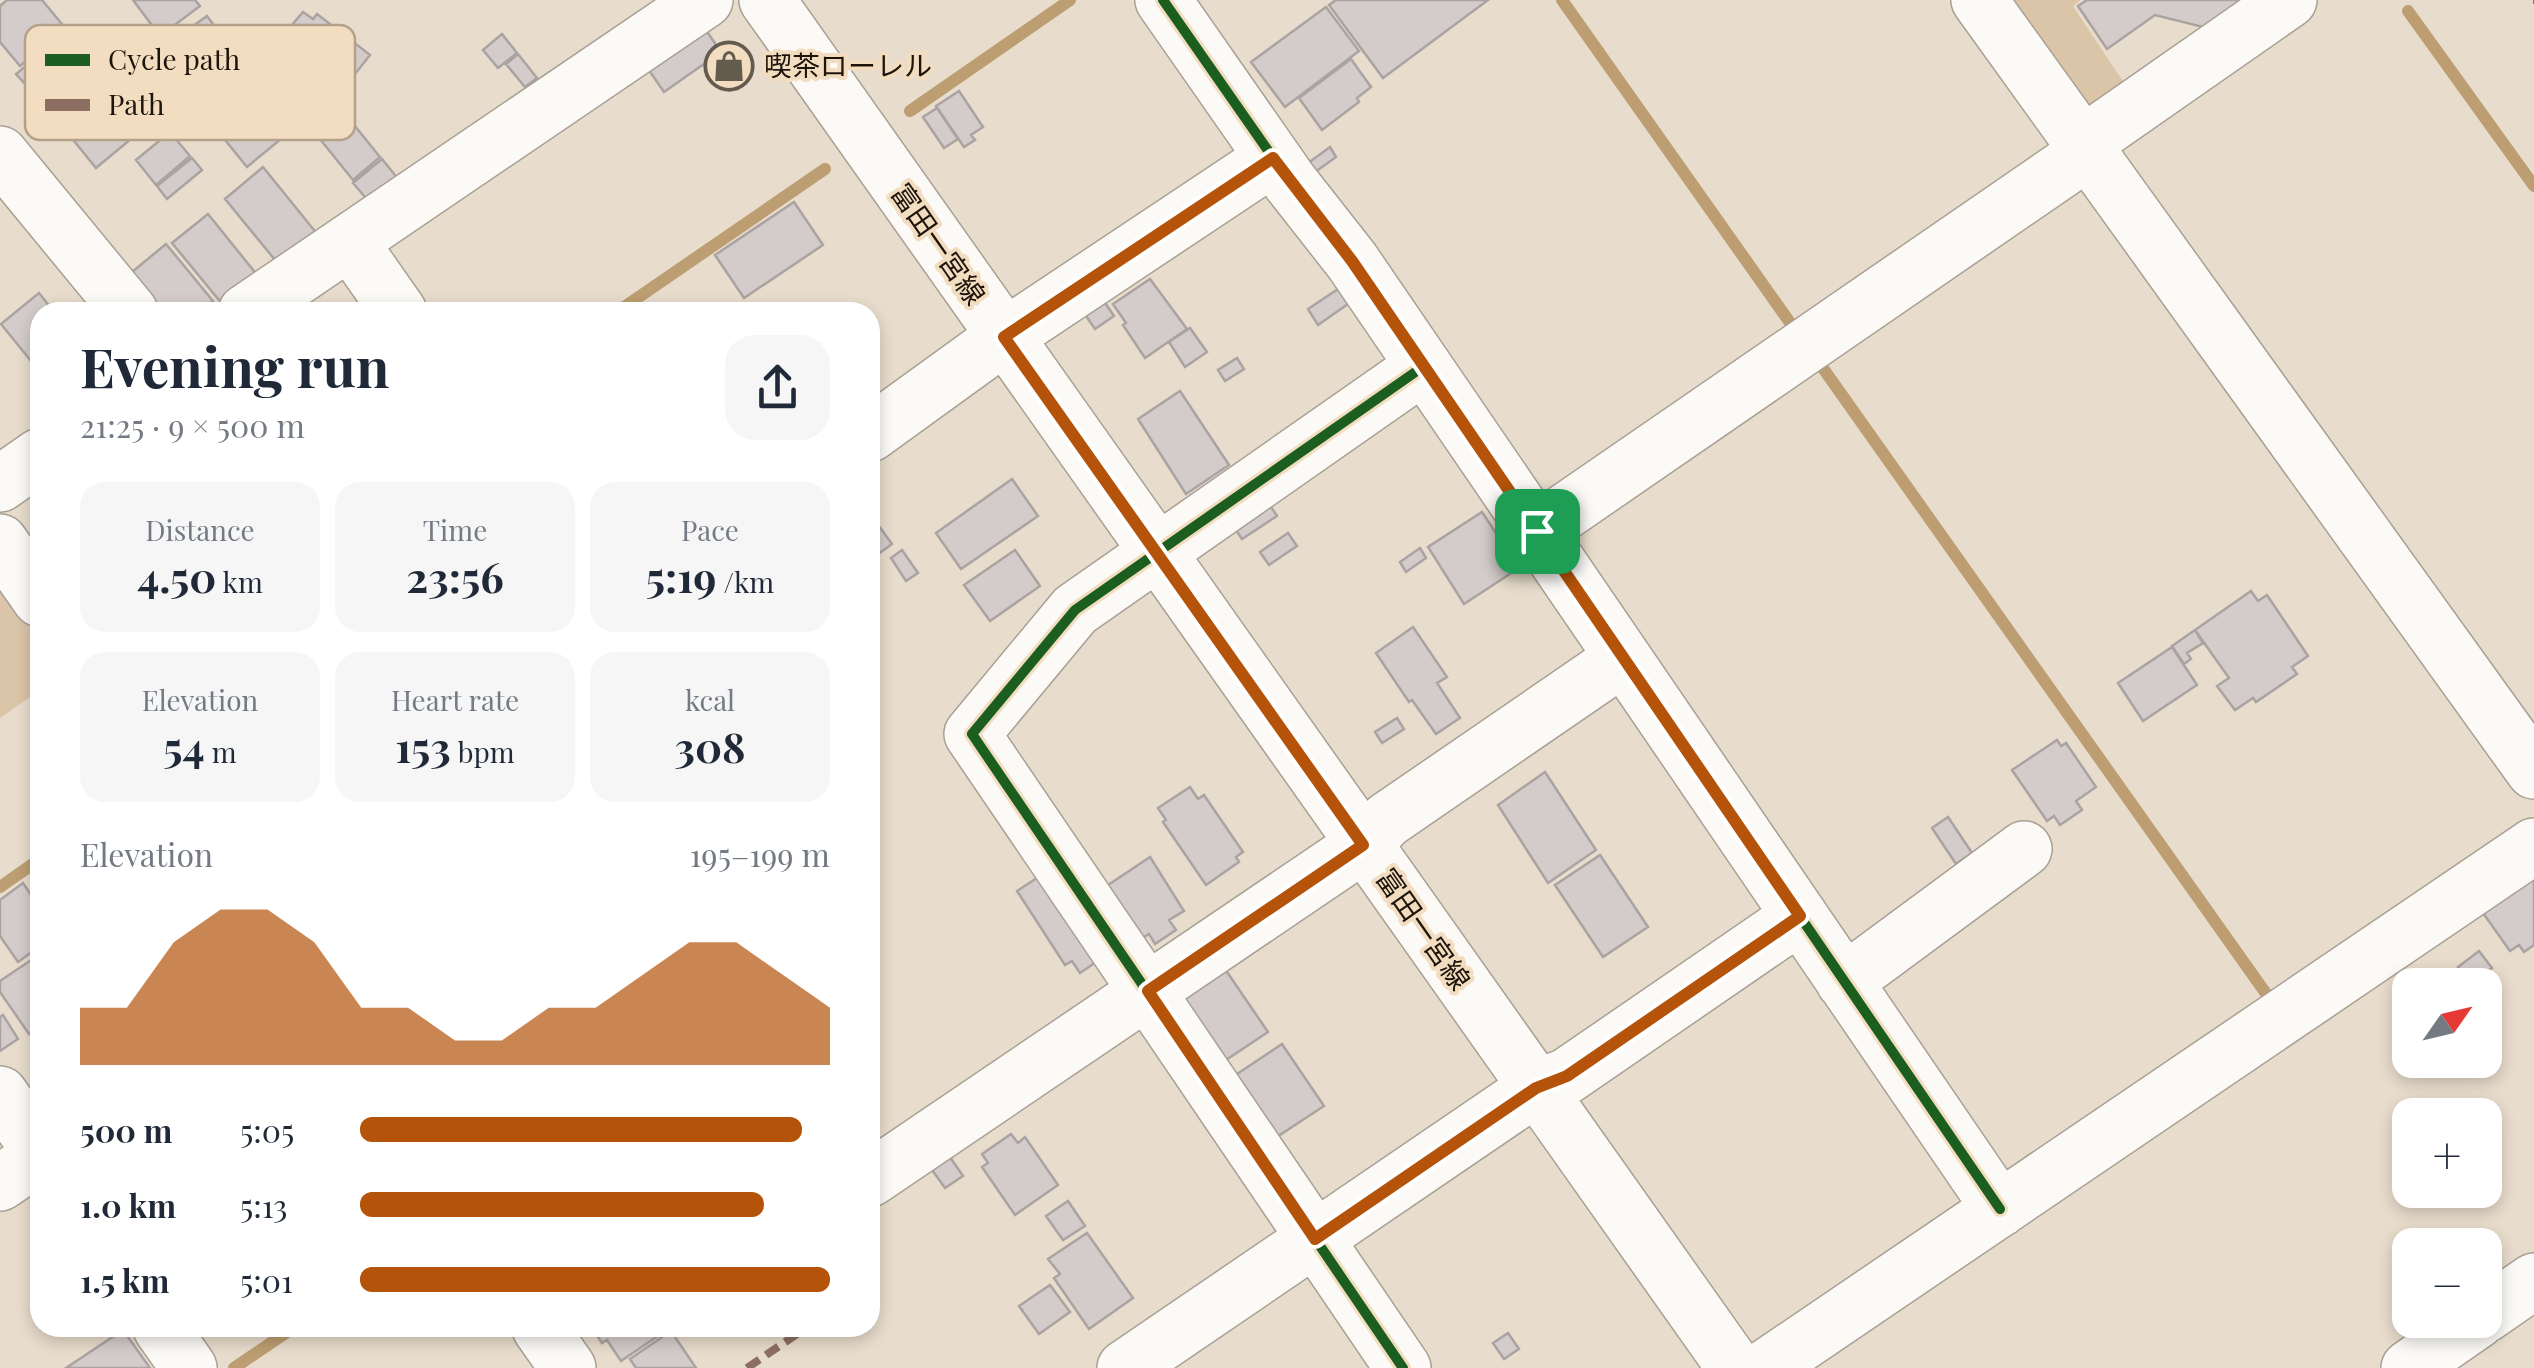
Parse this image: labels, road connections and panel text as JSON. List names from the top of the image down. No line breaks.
{"streets":{"street":["富田一宮線"]},"places":{"shop":["喫茶ローレル"]},"legend":["Cycle path","Path"],"north":"top right","page":{"heading":["Evening run","21:25 · 9 × 500 m"],"stats":[["Distance","4.50 km"],["Time","23:56"],["Pace","5:19 /km"],["Elevation","54 m"],["Heart rate","153 bpm"],["kcal","308"]],"chart":["Elevation","195–199 m"],"map_buttons":["+","−"],"list":[{"name":"500 m","note":"5:05"},{"name":"1.0 km","note":"5:13"},{"name":"1.5 km","note":"5:01"}]}}
